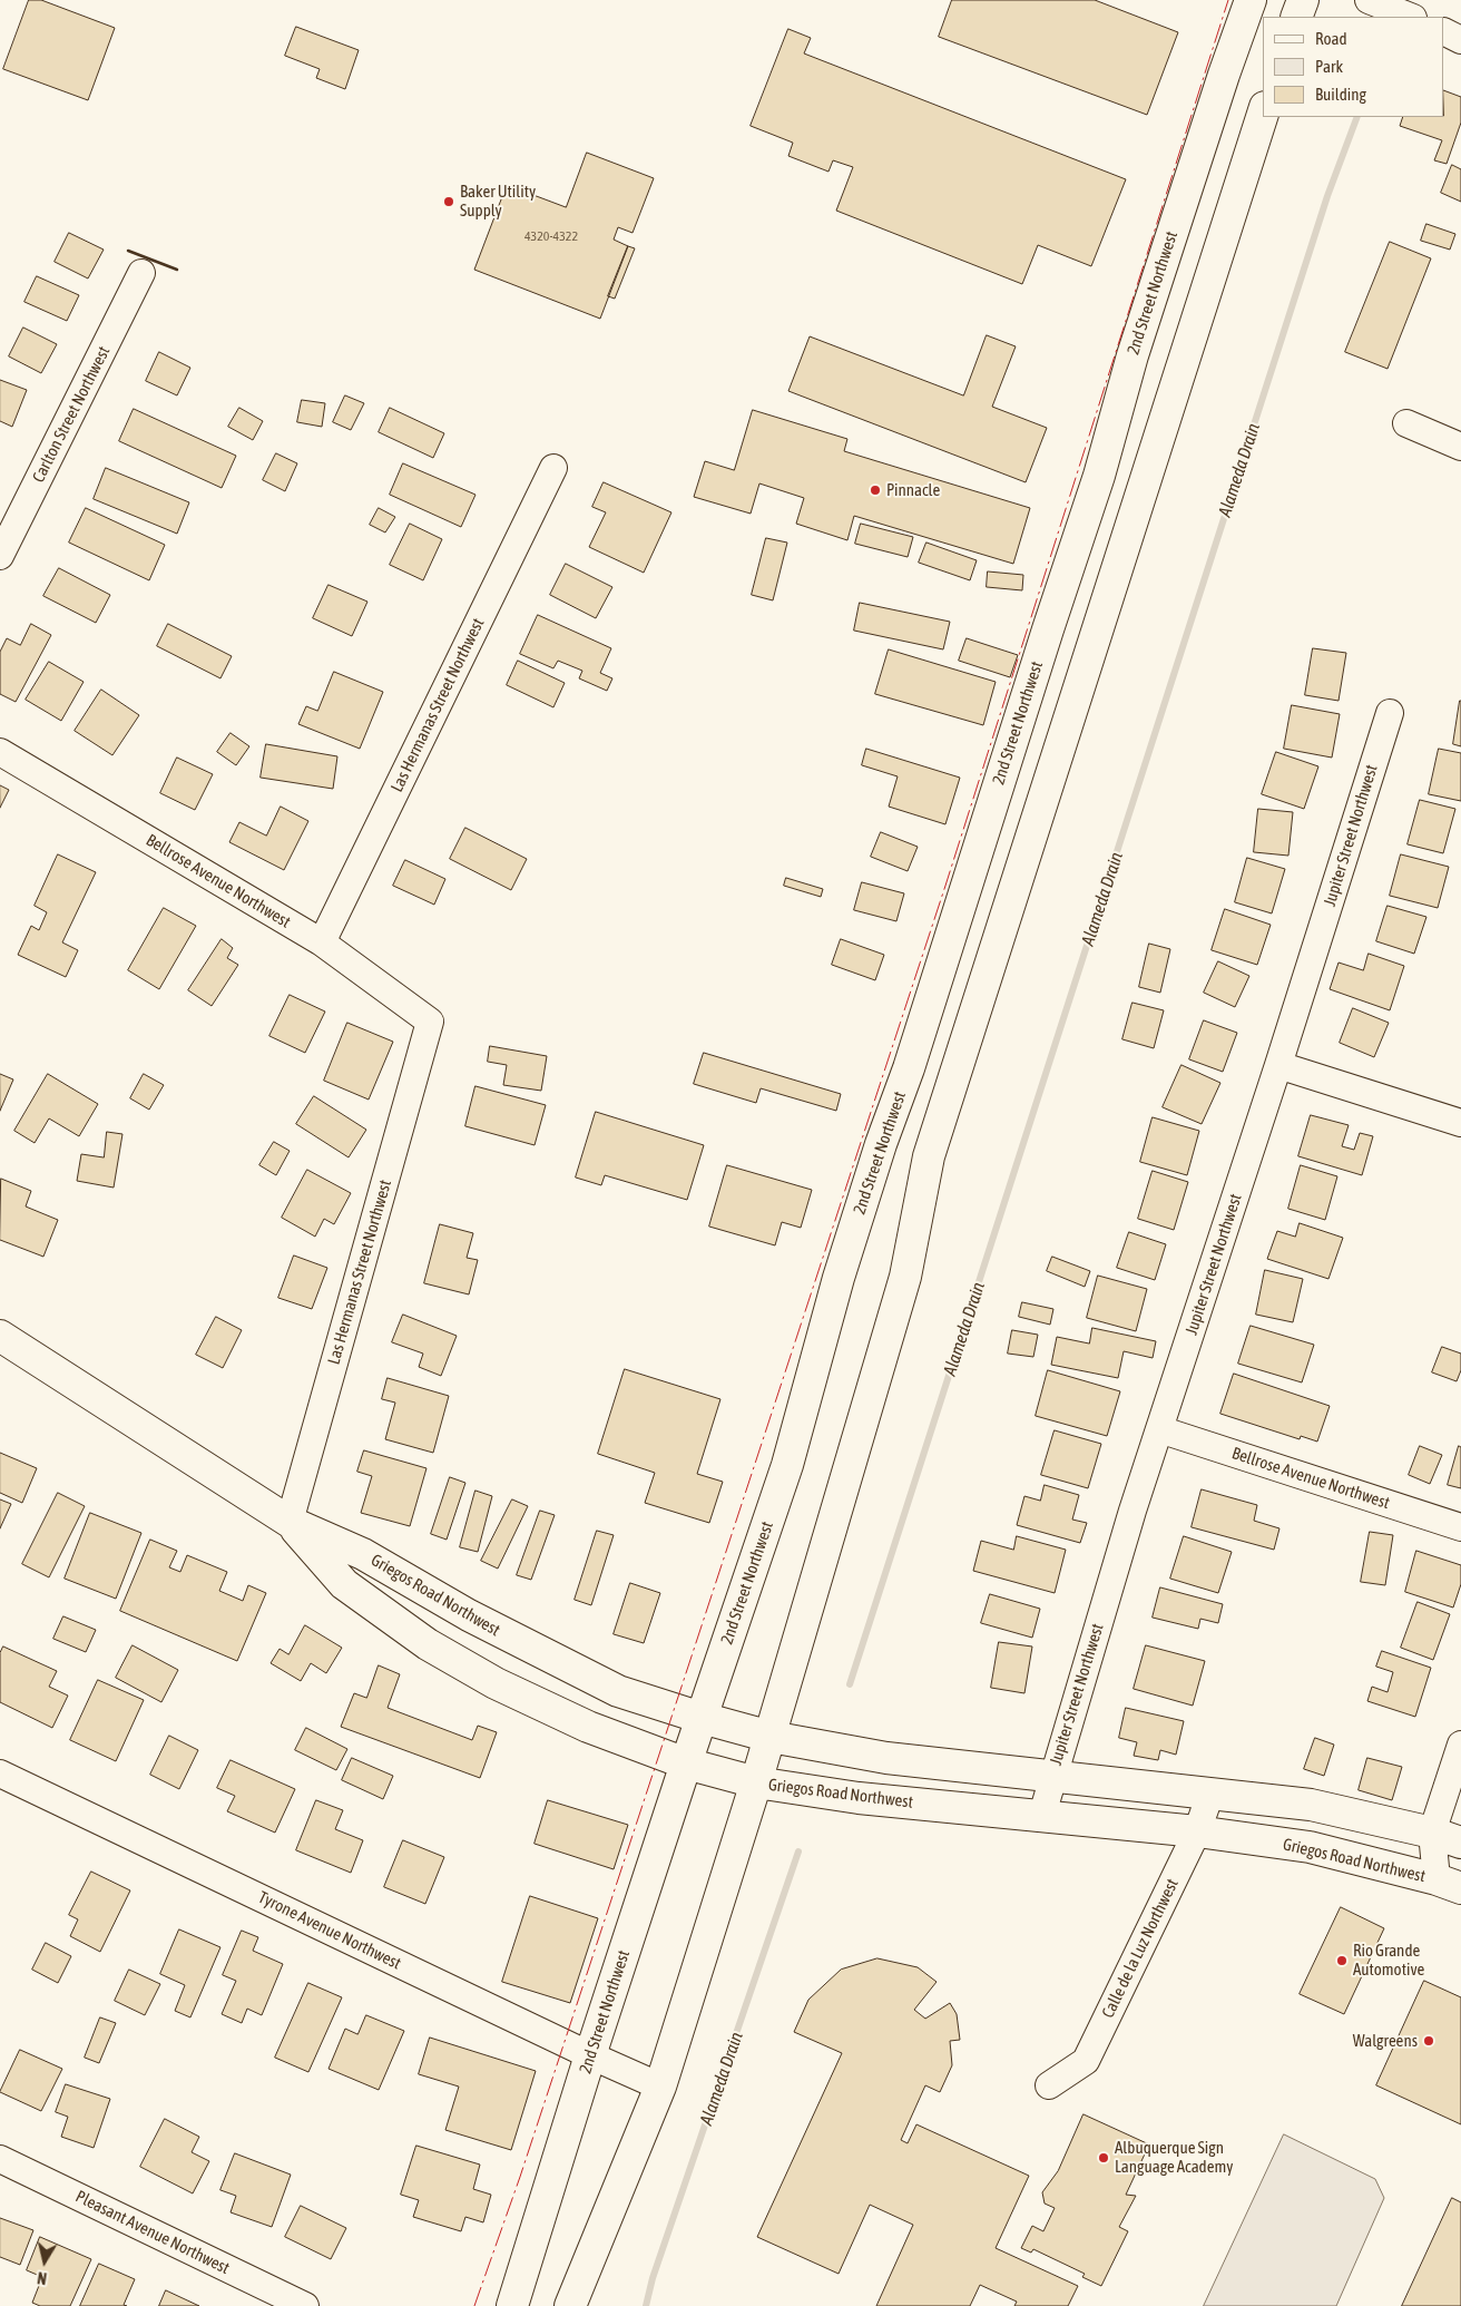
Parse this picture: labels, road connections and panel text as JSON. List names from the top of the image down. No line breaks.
{"streets":{"main road":["2nd Street Northwest","Griegos Road Northwest"],"street":["Carlton Street Northwest","Las Hermanas Street Northwest","Jupiter Street Northwest","Bellrose Avenue Northwest","Tyrone Avenue Northwest","Calle de la Luz Northwest","Pleasant Avenue Northwest"]},"crossings":[["2nd Street Northwest","Griegos Road Northwest"],["2nd Street Northwest","Tyrone Avenue Northwest"],["Las Hermanas Street Northwest","Bellrose Avenue Northwest"],["Las Hermanas Street Northwest","Griegos Road Northwest"],["Jupiter Street Northwest","Bellrose Avenue Northwest"],["Jupiter Street Northwest","Griegos Road Northwest"],["Griegos Road Northwest","Calle de la Luz Northwest"]],"water":["Alameda Drain"],"places":["Baker Utility Supply","Pinnacle","Rio Grande Automotive","Walgreens","Albuquerque Sign Language Academy"],"house_numbers":["4320-4322"],"legend":["Road","Park","Building"],"north":"bottom"}
